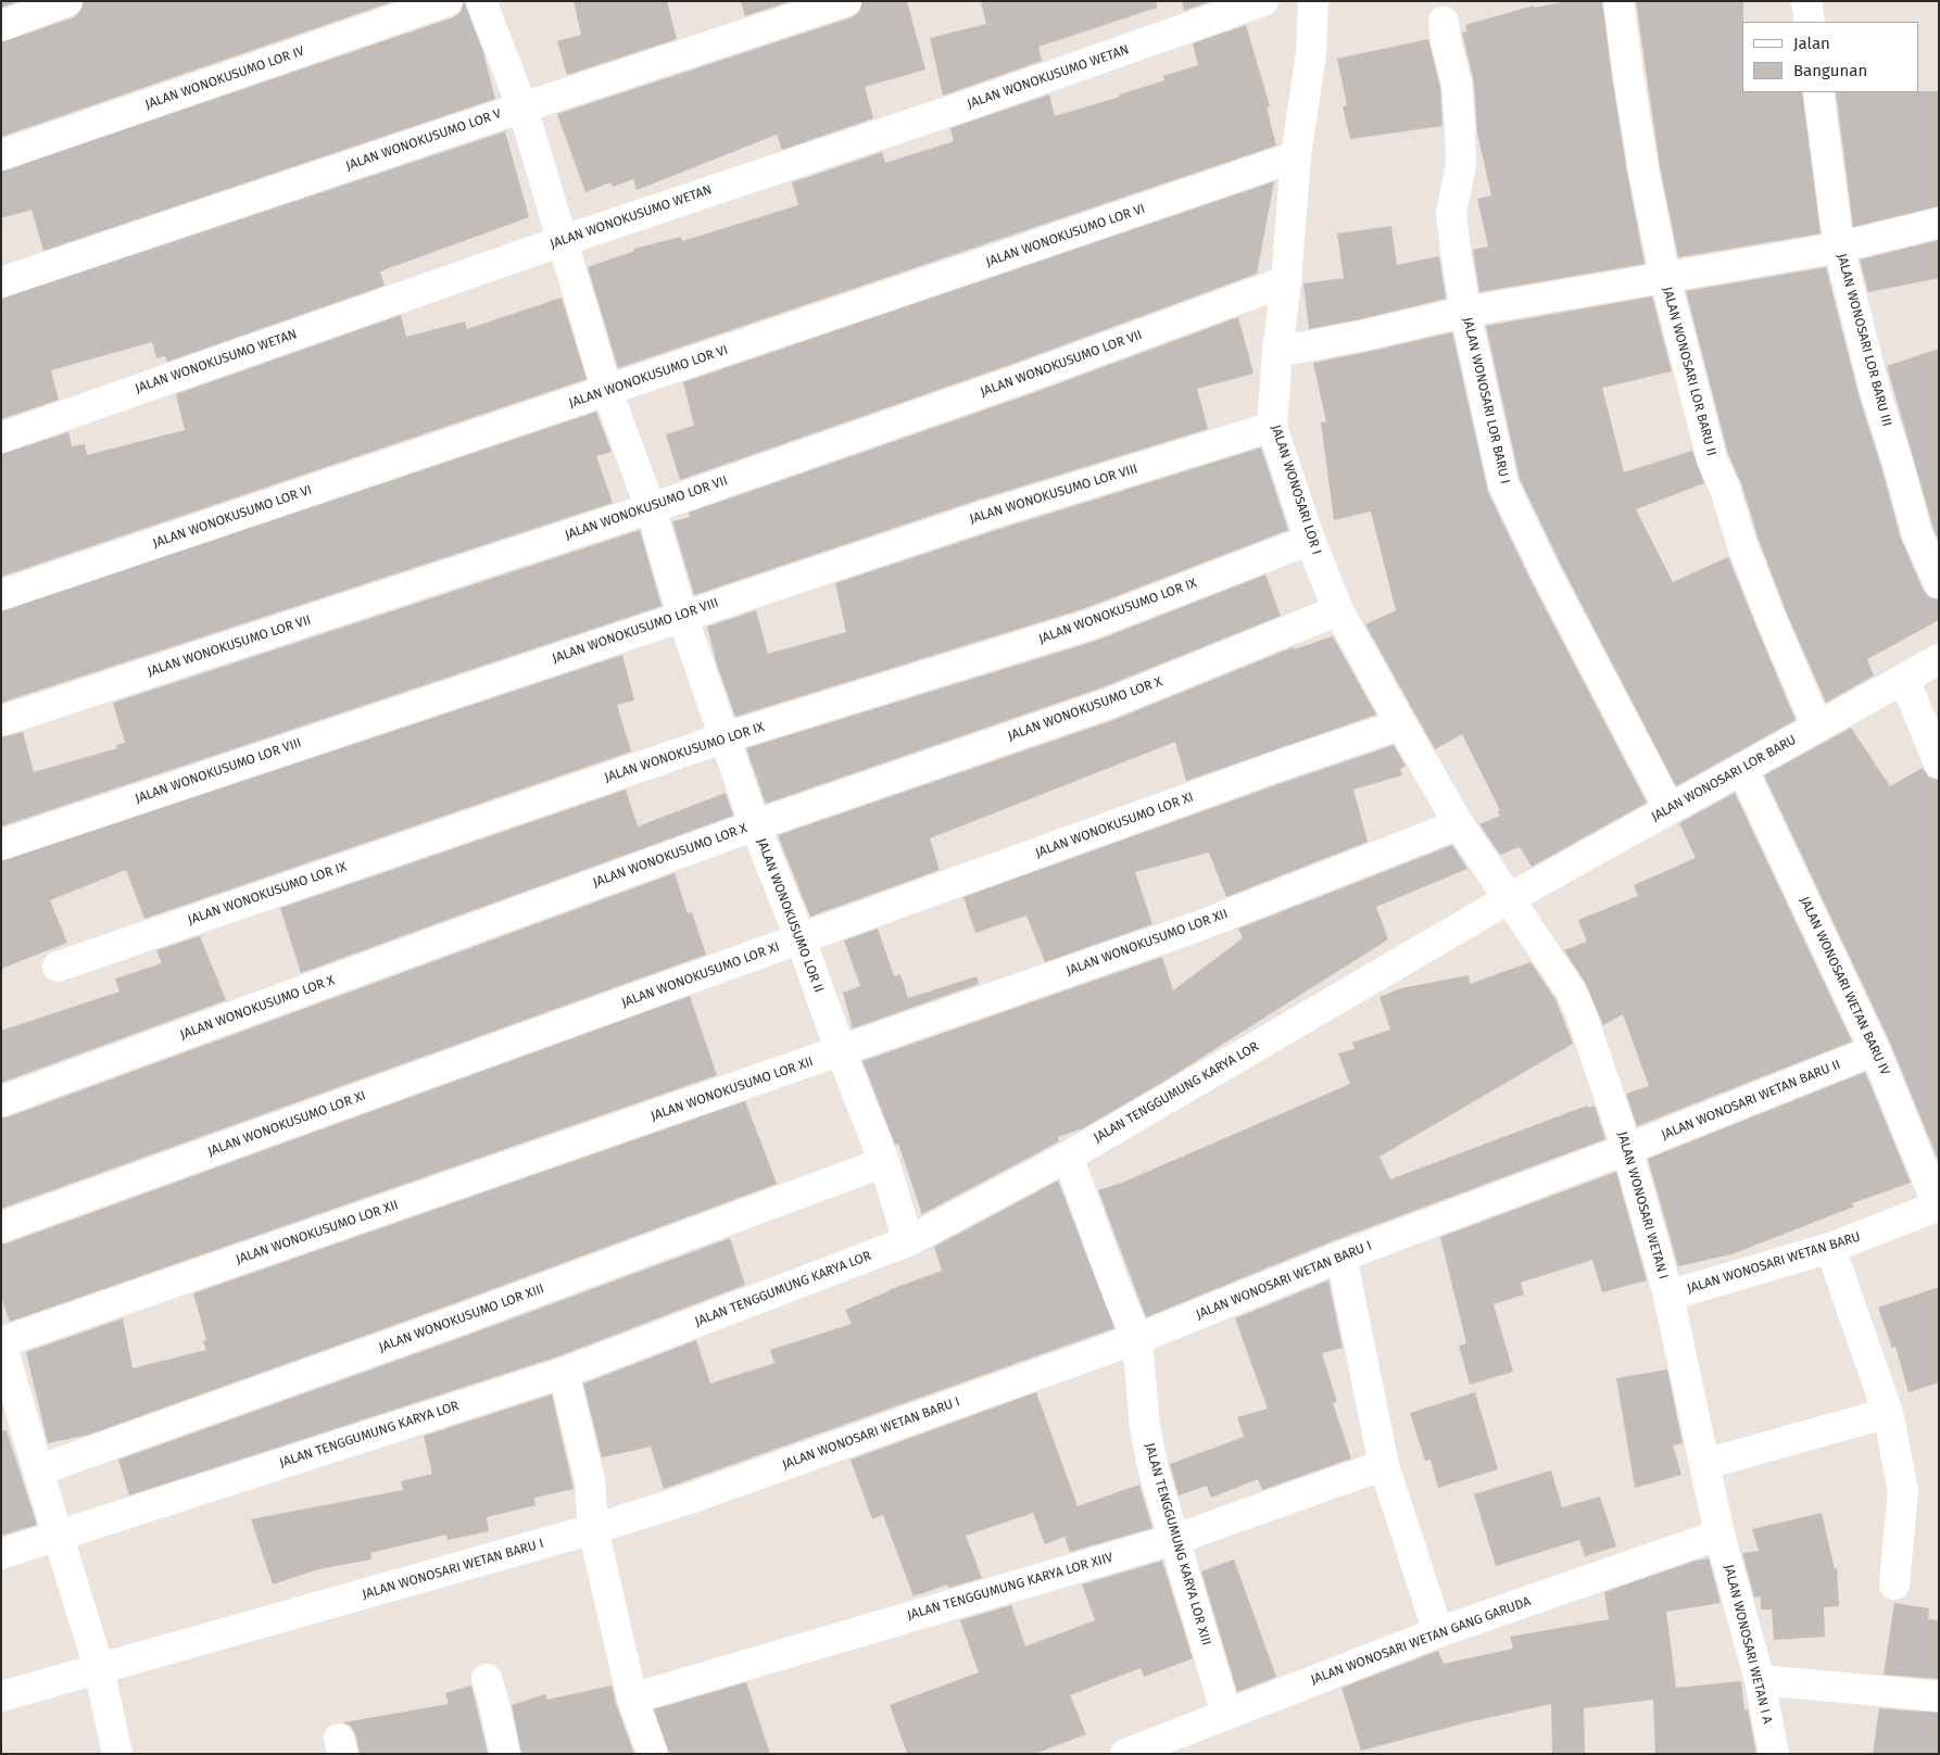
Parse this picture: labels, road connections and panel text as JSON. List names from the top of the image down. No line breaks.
{"streets":{"street":["JALAN WONOKUSUMO WETAN","JALAN WONOKUSUMO LOR IV","JALAN WONOKUSUMO LOR V","JALAN WONOKUSUMO LOR VI","JALAN WONOSARI LOR BARU III","JALAN WONOKUSUMO LOR VII","JALAN WONOSARI LOR BARU II","JALAN WONOSARI LOR BARU I","JALAN WONOSARI LOR I","JALAN WONOKUSUMO LOR VIII","JALAN WONOKUSUMO LOR IX","JALAN WONOKUSUMO LOR X","JALAN WONOSARI LOR BARU","JALAN WONOKUSUMO LOR XI","JALAN WONOKUSUMO LOR II","JALAN WONOKUSUMO LOR XII","JALAN WONOSARI WETAN BARU IV","JALAN TENGGUMUNG KARYA LOR","JALAN WONOSARI WETAN BARU II","JALAN WONOSARI WETAN I","JALAN WONOSARI WETAN BARU","JALAN WONOSARI WETAN BARU I","JALAN WONOKUSUMO LOR XIII","JALAN TENGGUMUNG KARYA LOR XIII","JALAN TENGGUMUNG KARYA LOR XIIV","JALAN WONOSARI WETAN GANG GARUDA","JALAN WONOSARI WETAN I A"]},"crossings":[["JALAN WONOKUSUMO WETAN","JALAN WONOKUSUMO LOR II"],["JALAN WONOKUSUMO LOR V","JALAN WONOKUSUMO LOR II"],["JALAN WONOKUSUMO LOR VI","JALAN WONOSARI LOR I"],["JALAN WONOKUSUMO LOR VI","JALAN WONOKUSUMO LOR II"],["JALAN WONOKUSUMO LOR VII","JALAN WONOSARI LOR I"],["JALAN WONOKUSUMO LOR VII","JALAN WONOKUSUMO LOR II"],["JALAN WONOSARI LOR BARU II","JALAN WONOSARI LOR BARU"],["JALAN WONOSARI LOR BARU I","JALAN WONOSARI LOR BARU"],["JALAN WONOSARI LOR I","JALAN WONOKUSUMO LOR VIII"],["JALAN WONOSARI LOR I","JALAN WONOKUSUMO LOR IX"],["JALAN WONOSARI LOR I","JALAN WONOKUSUMO LOR X"],["JALAN WONOSARI LOR I","JALAN WONOSARI LOR BARU"],["JALAN WONOSARI LOR I","JALAN WONOKUSUMO LOR XI"],["JALAN WONOSARI LOR I","JALAN WONOKUSUMO LOR XII"],["JALAN WONOSARI LOR I","JALAN TENGGUMUNG KARYA LOR"],["JALAN WONOSARI LOR I","JALAN WONOSARI WETAN I"],["JALAN WONOKUSUMO LOR VIII","JALAN WONOKUSUMO LOR II"],["JALAN WONOKUSUMO LOR IX","JALAN WONOKUSUMO LOR II"],["JALAN WONOKUSUMO LOR X","JALAN WONOKUSUMO LOR II"],["JALAN WONOSARI LOR BARU","JALAN WONOSARI WETAN BARU IV"],["JALAN WONOSARI LOR BARU","JALAN TENGGUMUNG KARYA LOR"],["JALAN WONOSARI LOR BARU","JALAN WONOSARI WETAN I"],["JALAN WONOKUSUMO LOR XI","JALAN WONOKUSUMO LOR II"],["JALAN WONOKUSUMO LOR II","JALAN WONOKUSUMO LOR XII"],["JALAN WONOKUSUMO LOR II","JALAN TENGGUMUNG KARYA LOR"],["JALAN WONOKUSUMO LOR II","JALAN WONOKUSUMO LOR XIII"],["JALAN WONOSARI WETAN BARU IV","JALAN WONOSARI WETAN BARU II"],["JALAN WONOSARI WETAN BARU IV","JALAN WONOSARI WETAN BARU"],["JALAN TENGGUMUNG KARYA LOR","JALAN WONOSARI WETAN I"],["JALAN TENGGUMUNG KARYA LOR","JALAN TENGGUMUNG KARYA LOR XIII"],["JALAN WONOSARI WETAN BARU II","JALAN WONOSARI WETAN I"],["JALAN WONOSARI WETAN BARU II","JALAN WONOSARI WETAN BARU I"],["JALAN WONOSARI WETAN I","JALAN WONOSARI WETAN BARU"],["JALAN WONOSARI WETAN I","JALAN WONOSARI WETAN BARU I"],["JALAN WONOSARI WETAN I","JALAN WONOSARI WETAN GANG GARUDA"],["JALAN WONOSARI WETAN I","JALAN WONOSARI WETAN I A"],["JALAN WONOSARI WETAN BARU I","JALAN TENGGUMUNG KARYA LOR XIII"],["JALAN TENGGUMUNG KARYA LOR XIII","JALAN TENGGUMUNG KARYA LOR XIIV"],["JALAN TENGGUMUNG KARYA LOR XIII","JALAN WONOSARI WETAN GANG GARUDA"],["JALAN WONOSARI WETAN GANG GARUDA","JALAN WONOSARI WETAN I A"]],"legend":["Jalan","Bangunan"]}
